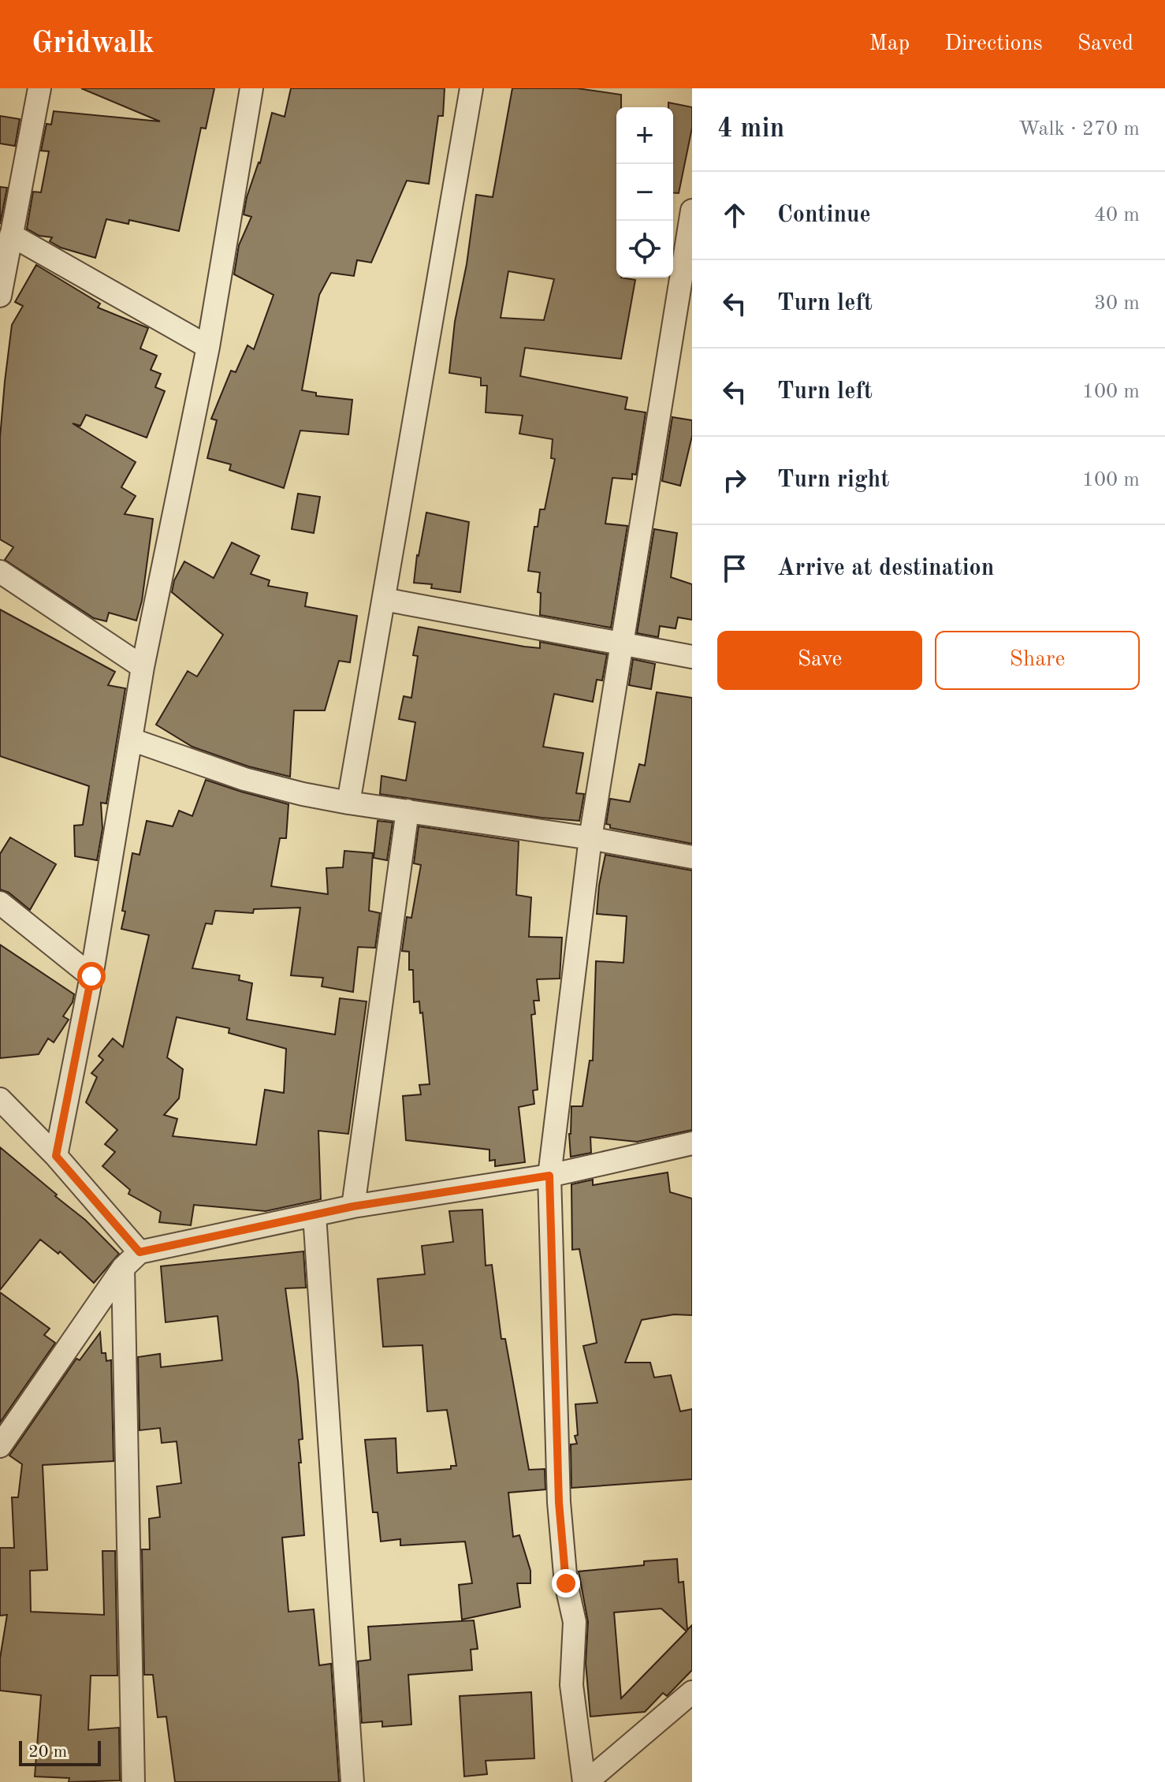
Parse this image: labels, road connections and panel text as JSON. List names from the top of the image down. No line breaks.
{"scale_bar":"20 m","page":{"header":"Gridwalk","nav":["Map","Directions","Saved"],"heading":["4 min","Walk · 270 m"],"map_buttons":["+","−"],"list":[["Continue","40 m"],["Turn left","30 m"],["Turn left","100 m"],["Turn right","100 m"],"Arrive at destination"],"buttons":["Save","Share"],"scale":"20 m"}}
